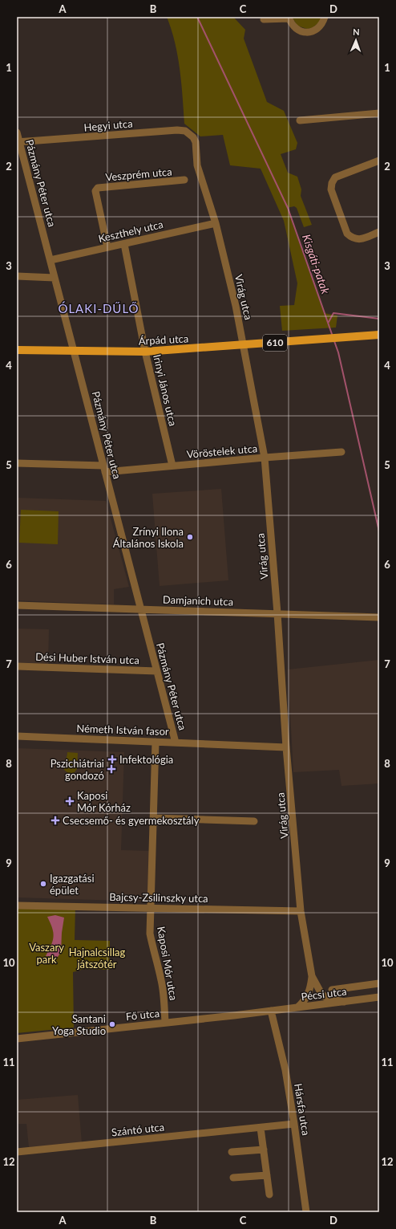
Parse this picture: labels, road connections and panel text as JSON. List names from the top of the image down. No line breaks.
{"streets":{"main road":["Árpád utca","610"],"street":["Hegyi utca","Veszprém utca","Pázmány Péter utca","Keszthely utca","Virág utca","Irinyi János utca","Vöröstelek utca","Damjanich utca","Dési Huber István utca","Németh István fasor","Bajcsy-Zsilinszky utca","Kaposi Mór utca","Pécsi utca","Fő utca","Hársfa utca","Szántó utca"]},"crossings":[["Hegyi utca","Pázmány Péter utca"],["Hegyi utca","Virág utca"],["Veszprém utca","Keszthely utca"],["Pázmány Péter utca","Keszthely utca"],["Pázmány Péter utca","Árpád utca"],["Pázmány Péter utca","Vöröstelek utca"],["Pázmány Péter utca","Damjanich utca"],["Pázmány Péter utca","Dési Huber István utca"],["Pázmány Péter utca","Németh István fasor"],["Keszthely utca","Virág utca"],["Keszthely utca","Irinyi János utca"],["Virág utca","Árpád utca"],["Virág utca","Vöröstelek utca"],["Virág utca","Damjanich utca"],["Virág utca","Németh István fasor"],["Virág utca","Bajcsy-Zsilinszky utca"],["Virág utca","Pécsi utca"],["Árpád utca","Irinyi János utca"],["Irinyi János utca","Vöröstelek utca"],["Németh István fasor","Kaposi Mór utca"],["Bajcsy-Zsilinszky utca","Kaposi Mór utca"],["Kaposi Mór utca","Fő utca"],["Pécsi utca","Fő utca"],["Pécsi utca","Hársfa utca"],["Fő utca","Hársfa utca"],["Hársfa utca","Szántó utca"]],"districts":["ÓLAKI-DŰLŐ"],"water":["Kisgáti-patak"],"parks":["Vaszary park","Hajnalcsillag játszótér"],"places":{"other":["Zrínyi Ilona Általános Iskola","Igazgatási épület","Santani Yoga Studio"],"health":["Infektológia","Pszichiátriai gondozó","Kaposi Mór Kórház","Csecsemő- és gyermekosztály"]},"north":"top","grid":{"columns":["A","B","C","D"],"rows":["1","2","3","4","5","6","7","8","9","10","11","12"]}}
